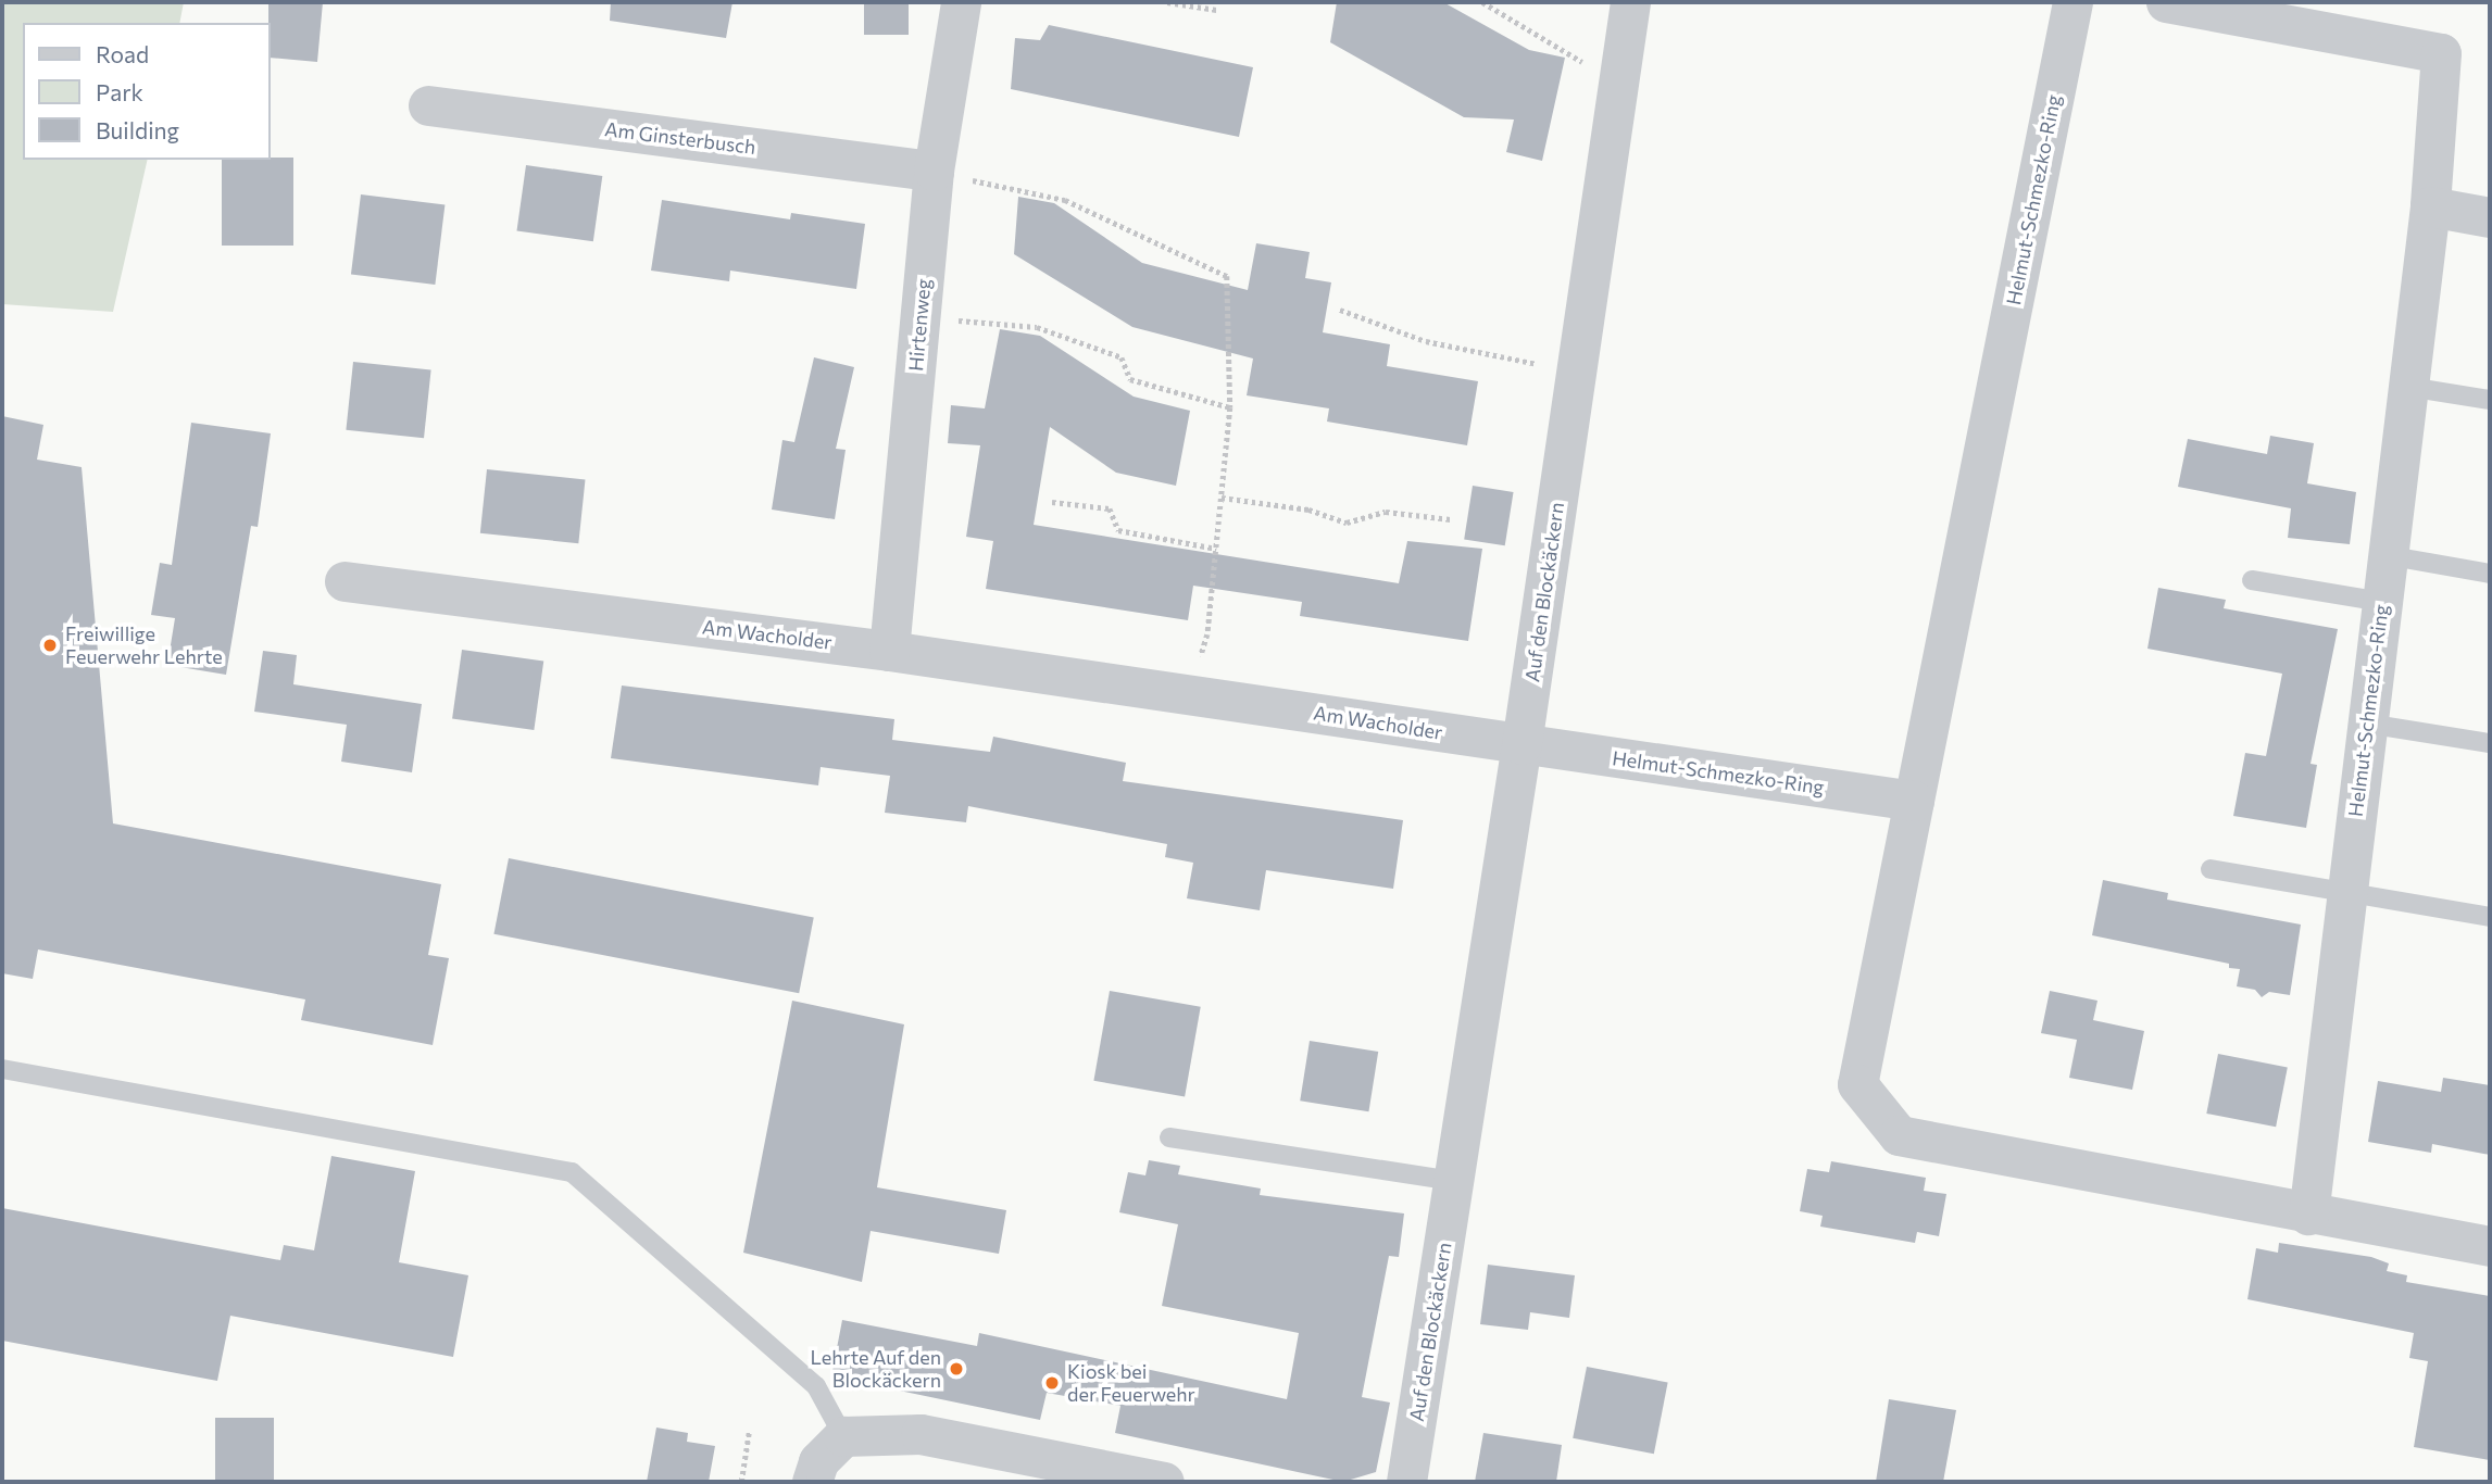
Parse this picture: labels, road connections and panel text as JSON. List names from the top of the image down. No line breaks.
{"streets":{"street":["Am Ginsterbusch","Helmut-Schmezko-Ring","Hirtenweg","Auf den Blockäckern","Am Wacholder"]},"crossings":[["Am Ginsterbusch","Hirtenweg"],["Helmut-Schmezko-Ring","Auf den Blockäckern"],["Helmut-Schmezko-Ring","Am Wacholder"],["Hirtenweg","Am Wacholder"],["Auf den Blockäckern","Am Wacholder"]],"places":["Freiwillige Feuerwehr Lehrte","Lehrte Auf den Blockäckern","Kiosk bei der Feuerwehr"],"legend":["Road","Park","Building"]}
